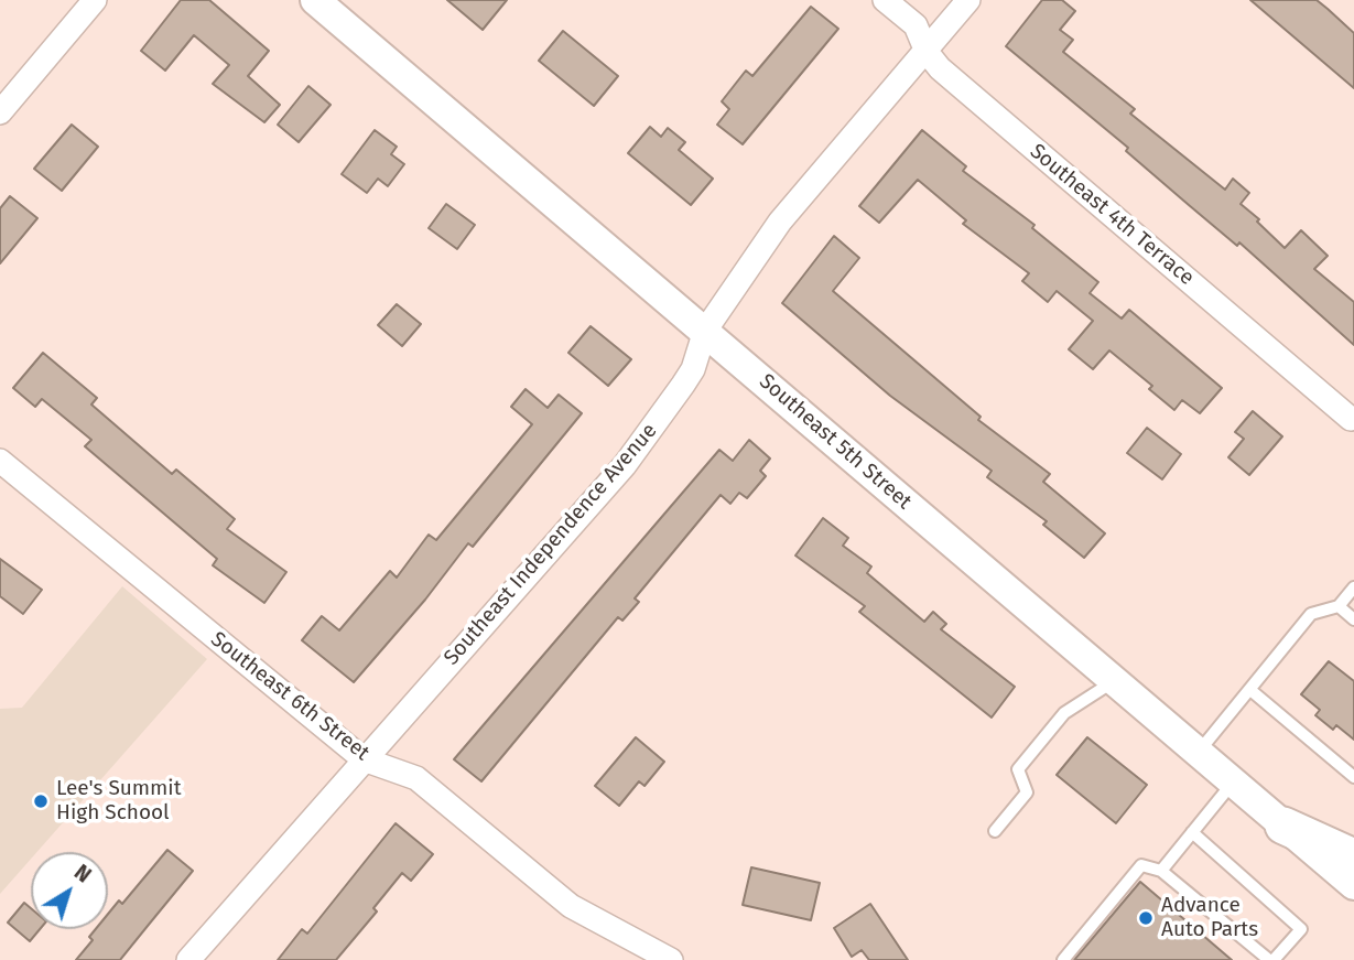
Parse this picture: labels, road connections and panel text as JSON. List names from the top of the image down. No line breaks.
{"streets":{"street":["Southeast 4th Terrace","Southeast 5th Street","Southeast Independence Avenue","Southeast 6th Street"]},"crossings":[["Southeast 4th Terrace","Southeast Independence Avenue"],["Southeast 5th Street","Southeast Independence Avenue"],["Southeast Independence Avenue","Southeast 6th Street"]],"places":["Lee's Summit High School","Advance Auto Parts"],"north":"top right"}
